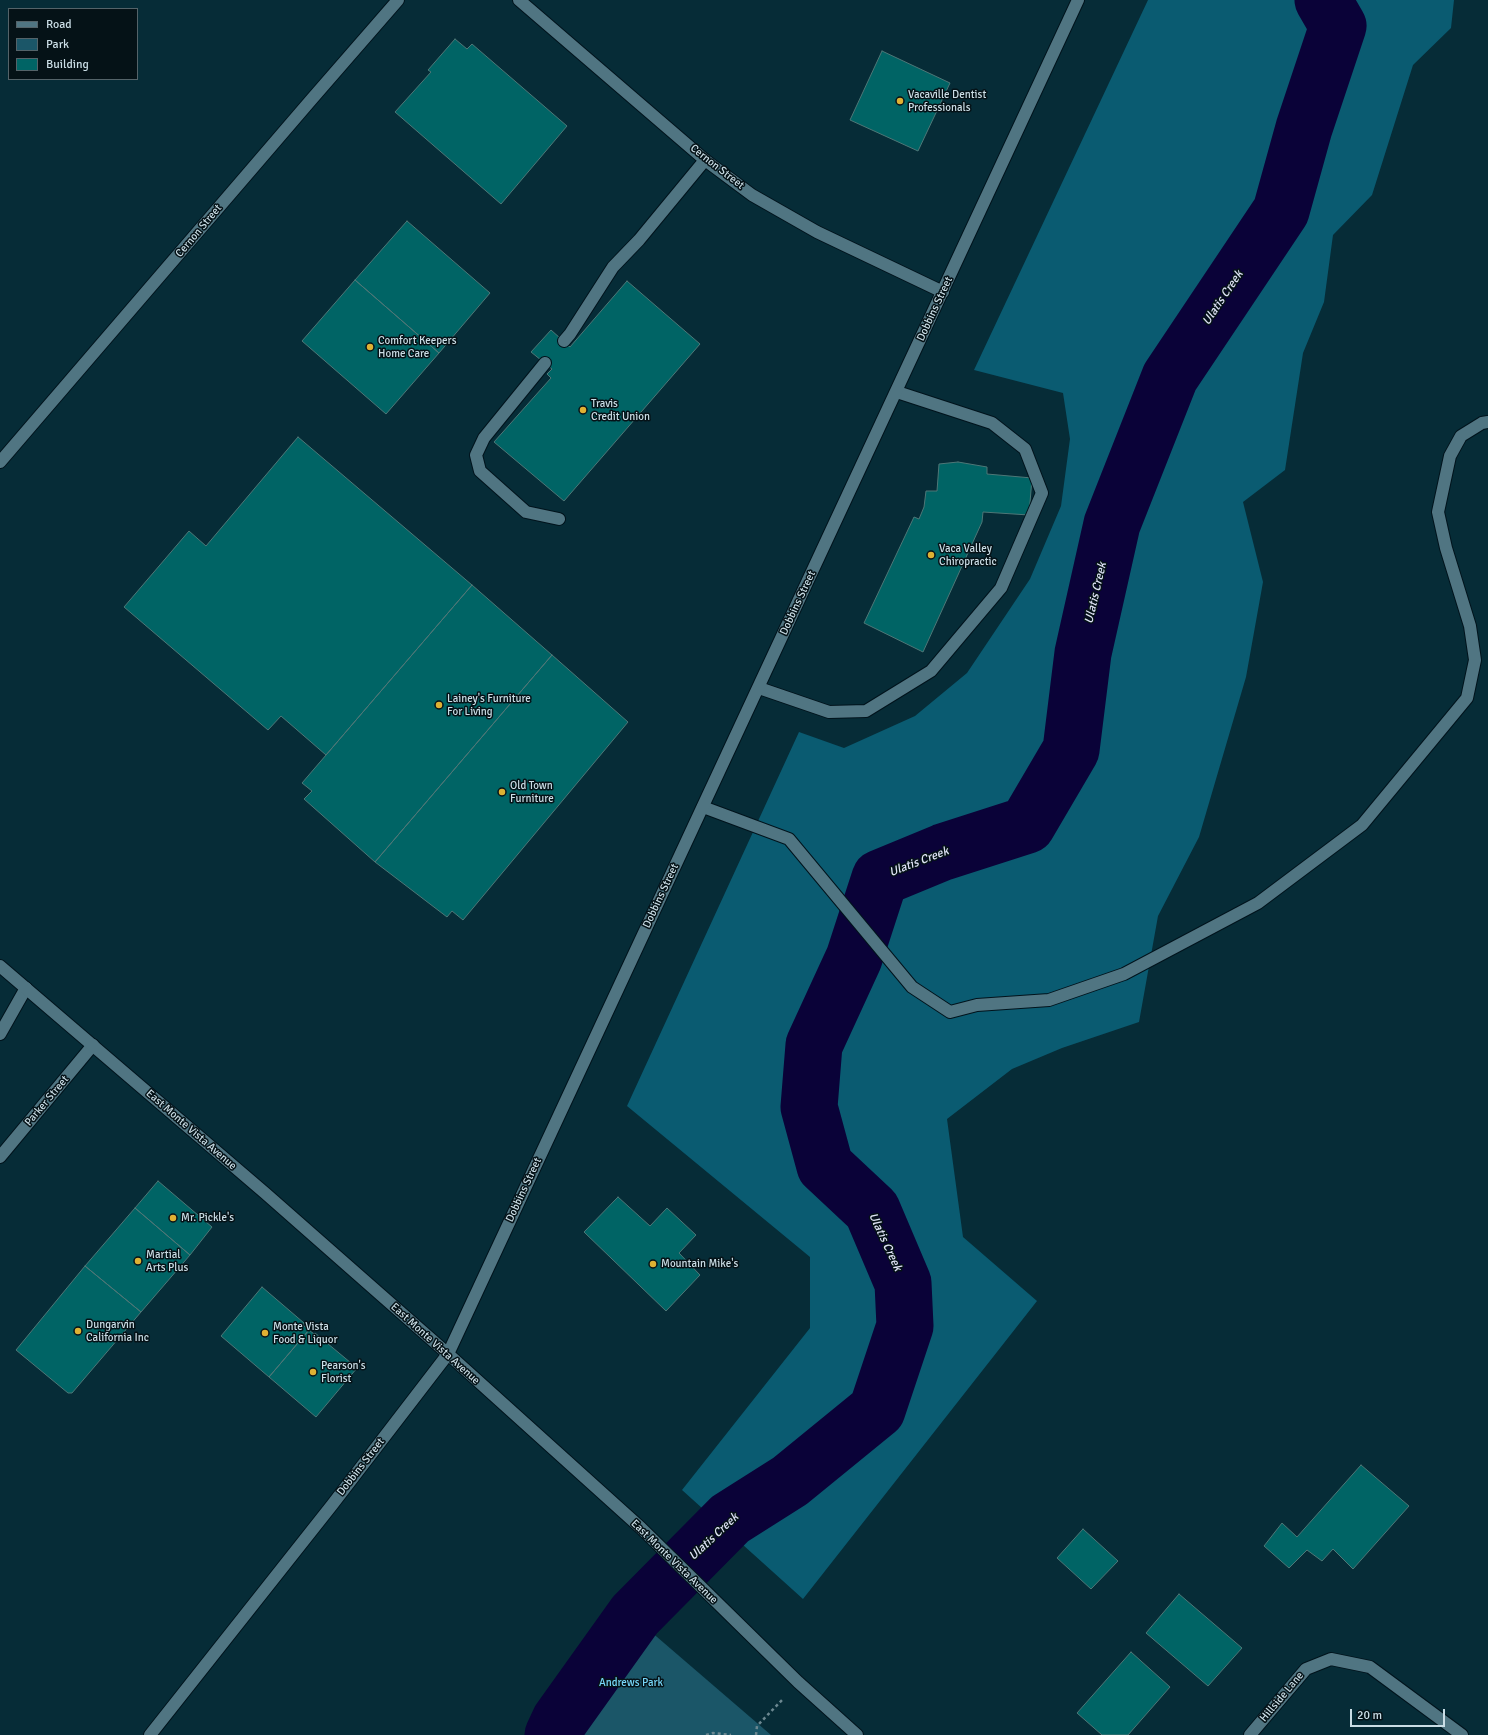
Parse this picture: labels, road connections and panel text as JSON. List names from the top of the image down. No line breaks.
{"streets":{"street":["Cernon Street","Dobbins Street","Parker Street","East Monte Vista Avenue","Hillside Lane"]},"crossings":[["Cernon Street","Dobbins Street"],["Dobbins Street","East Monte Vista Avenue"],["Parker Street","East Monte Vista Avenue"]],"water":["Ulatis Creek"],"parks":["Andrews Park"],"places":["Vacaville Dentist Professionals","Comfort Keepers Home Care","Travis Credit Union","Vaca Valley Chiropractic","Lainey's Furniture For Living","Old Town Furniture","Mr. Pickle's","Martial Arts Plus","Mountain Mike's","Dungarvin California Inc","Monte Vista Food & Liquor","Pearson's Florist"],"legend":["Road","Park","Building"],"scale_bar":"20 m"}
